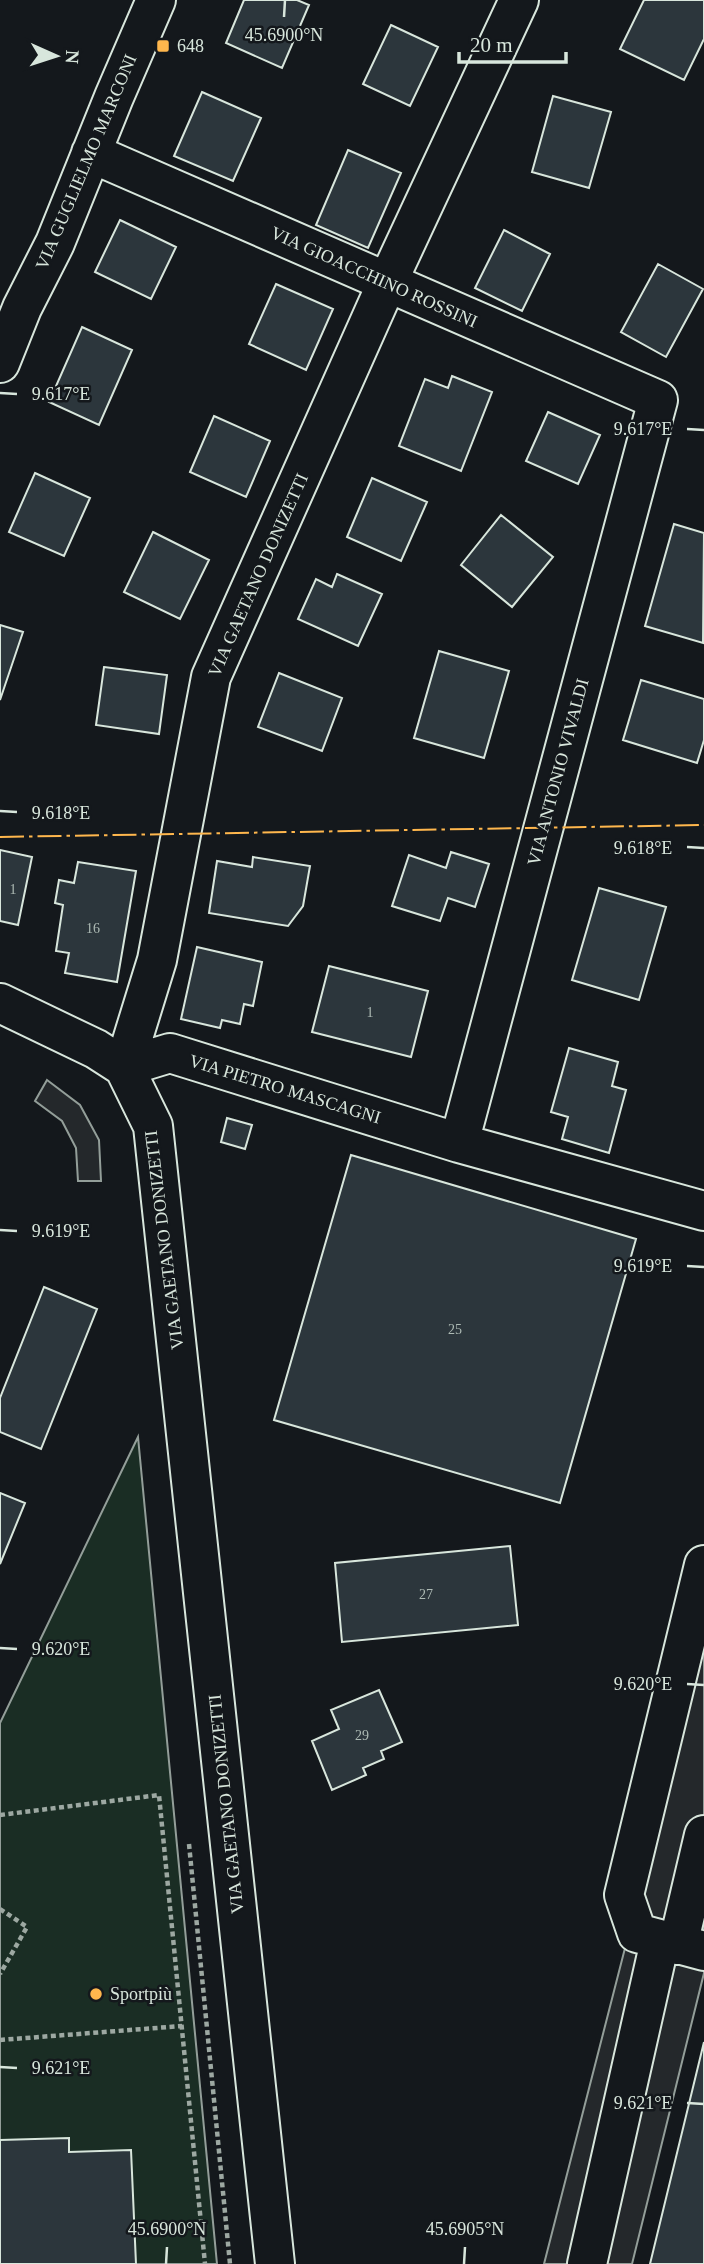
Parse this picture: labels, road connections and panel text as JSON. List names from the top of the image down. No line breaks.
{"streets":{"street":["VIA GUGLIELMO MARCONI","VIA GIOACCHINO ROSSINI","VIA GAETANO DONIZETTI","VIA ANTONIO VIVALDI","VIA PIETRO MASCAGNI"]},"crossings":[["VIA GUGLIELMO MARCONI","VIA GIOACCHINO ROSSINI"],["VIA GIOACCHINO ROSSINI","VIA GAETANO DONIZETTI"],["VIA GIOACCHINO ROSSINI","VIA ANTONIO VIVALDI"],["VIA GAETANO DONIZETTI","VIA PIETRO MASCAGNI"],["VIA ANTONIO VIVALDI","VIA PIETRO MASCAGNI"]],"places":{"transit":["648"],"other":["Sportpiù"]},"house_numbers":["1","16","1","25","27","29"],"scale_bar":"20 m","north":"right","coordinates":["45.6900°N","9.617°E","9.618°E","9.619°E","9.620°E","9.621°E","45.6905°N"]}
